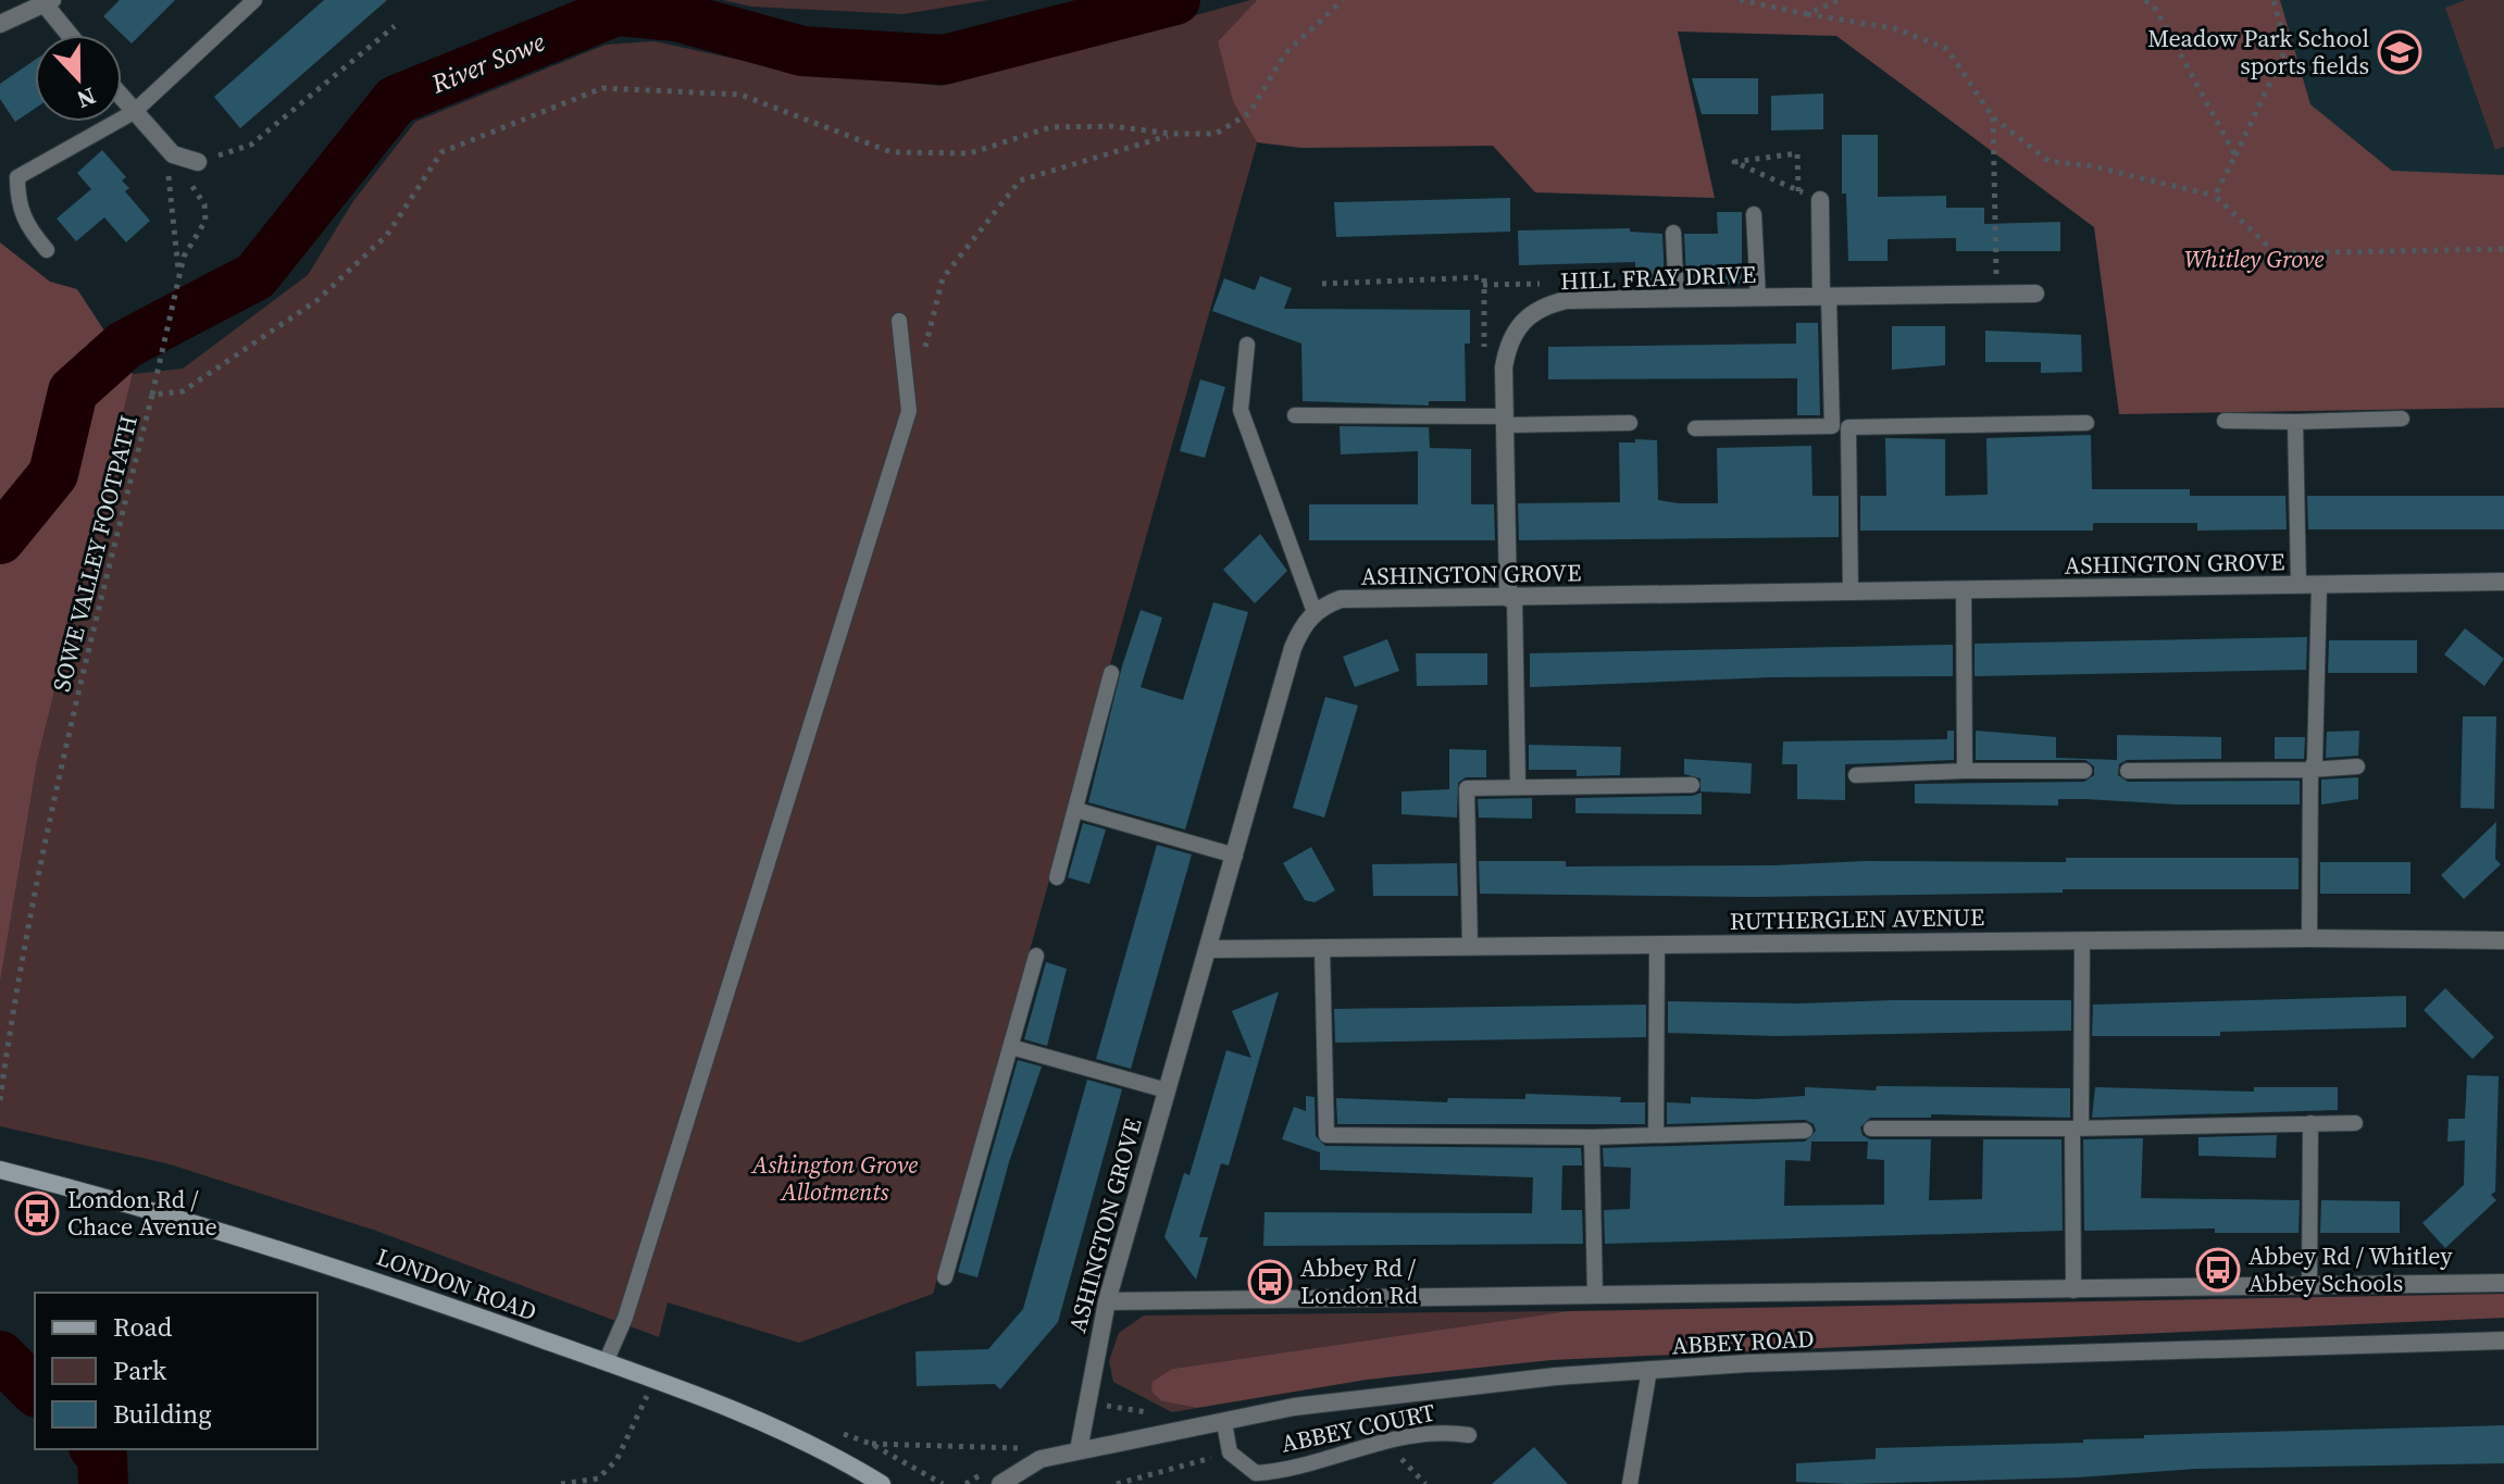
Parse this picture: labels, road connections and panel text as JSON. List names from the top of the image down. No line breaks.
{"streets":{"main road":["LONDON ROAD"],"street":["HILL FRAY DRIVE","ASHINGTON GROVE","RUTHERGLEN AVENUE","ABBEY ROAD"],"lane":["ABBEY COURT"],"path":["SOWE VALLEY FOOTPATH"]},"crossings":[["HILL FRAY DRIVE","ASHINGTON GROVE"],["ASHINGTON GROVE","RUTHERGLEN AVENUE"],["ASHINGTON GROVE","ABBEY ROAD"]],"water":["River Sowe"],"parks":["Whitley Grove","Ashington Grove Allotments"],"places":{"school or university":["Meadow Park School sports fields"],"bus stop":["London Rd / Chace Avenue","Abbey Rd / Whitley Abbey Schools","Abbey Rd / London Rd"]},"legend":["Road","Park","Building"],"north":"bottom"}
